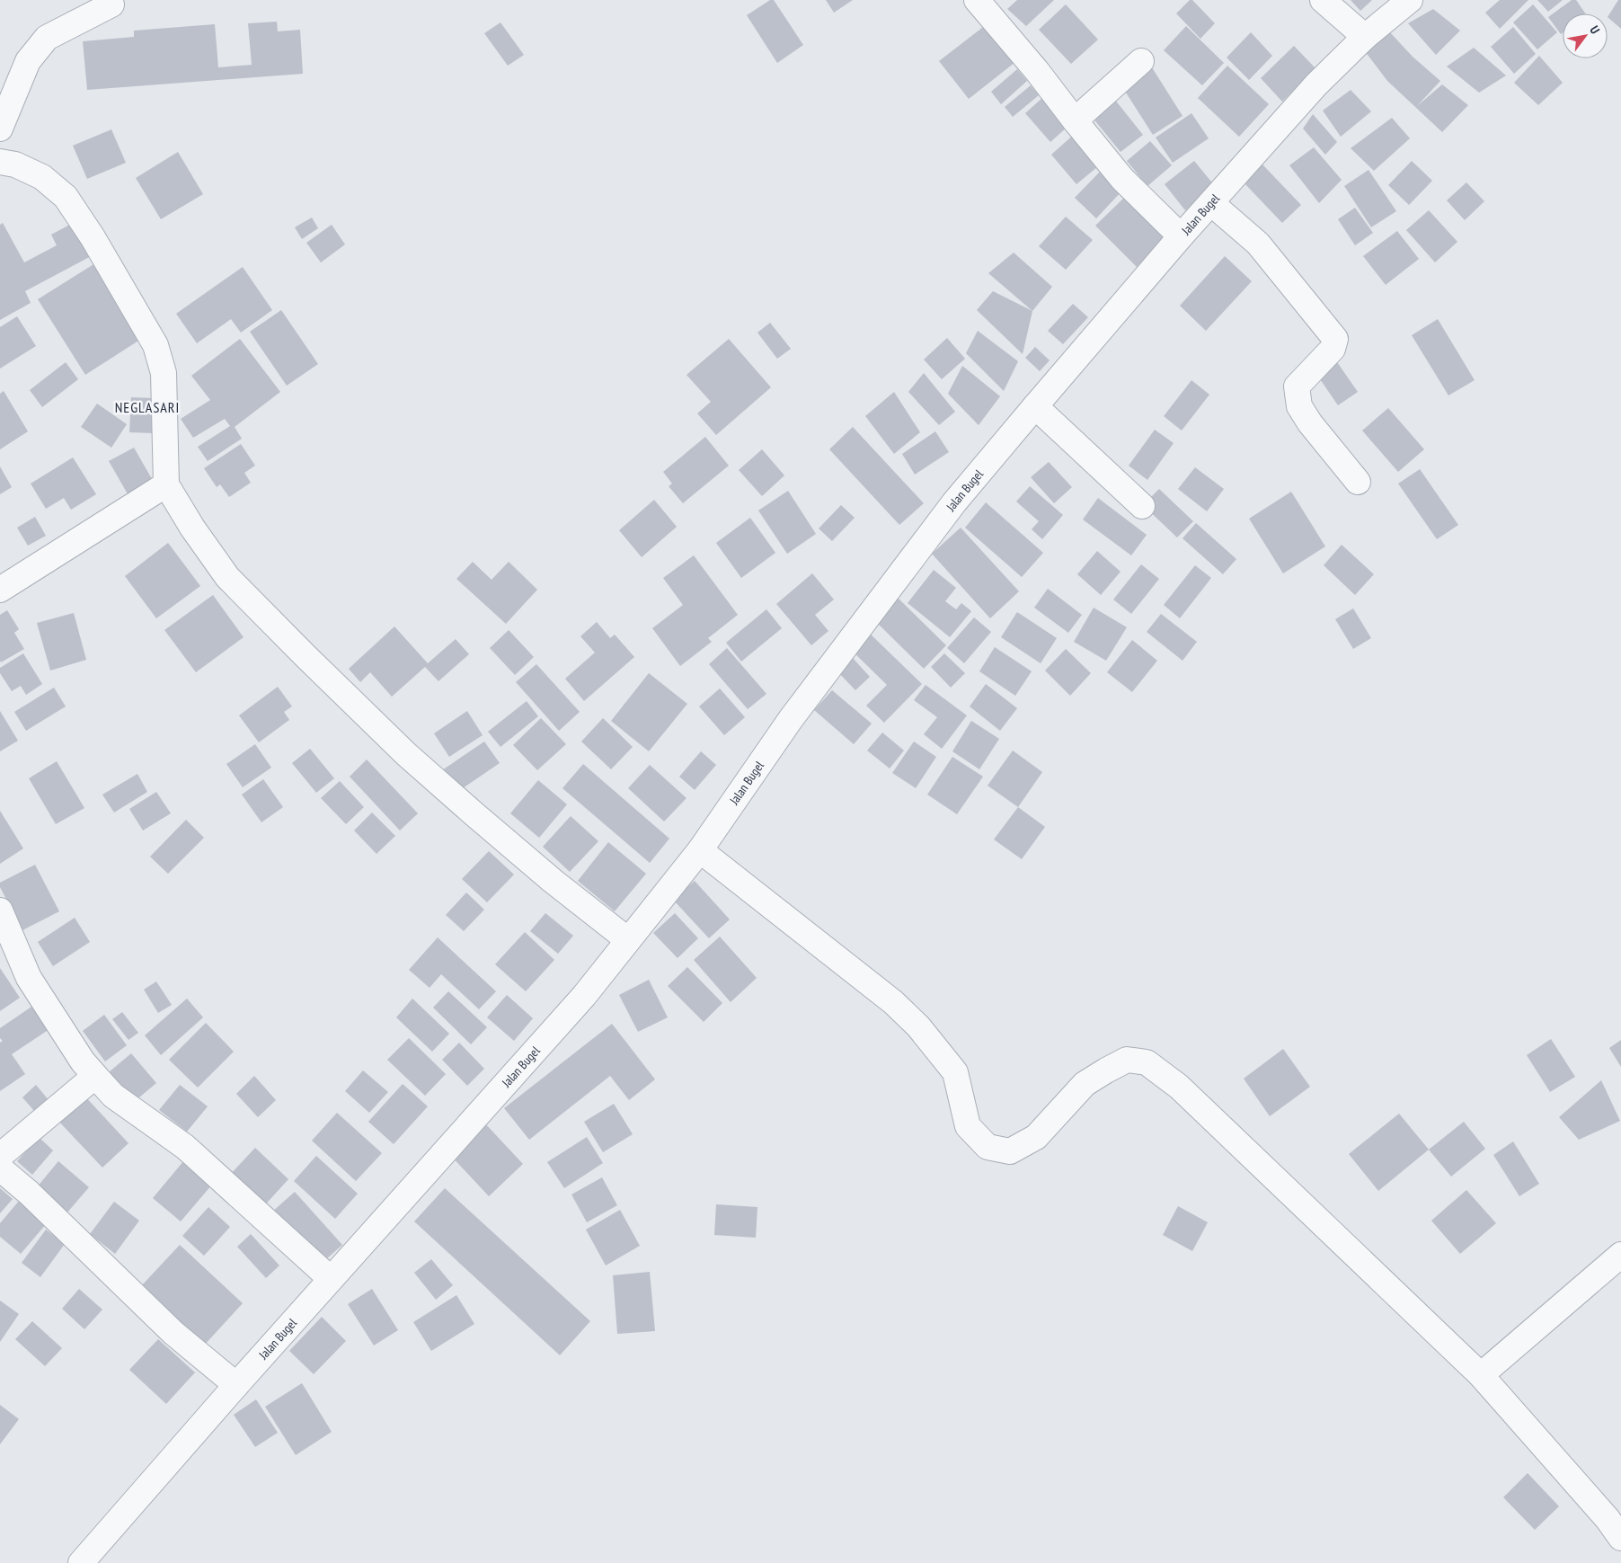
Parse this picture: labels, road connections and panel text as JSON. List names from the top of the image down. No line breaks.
{"streets":{"street":["Jalan Bugel"]},"districts":["NEGLASARI"],"north":"top right"}
